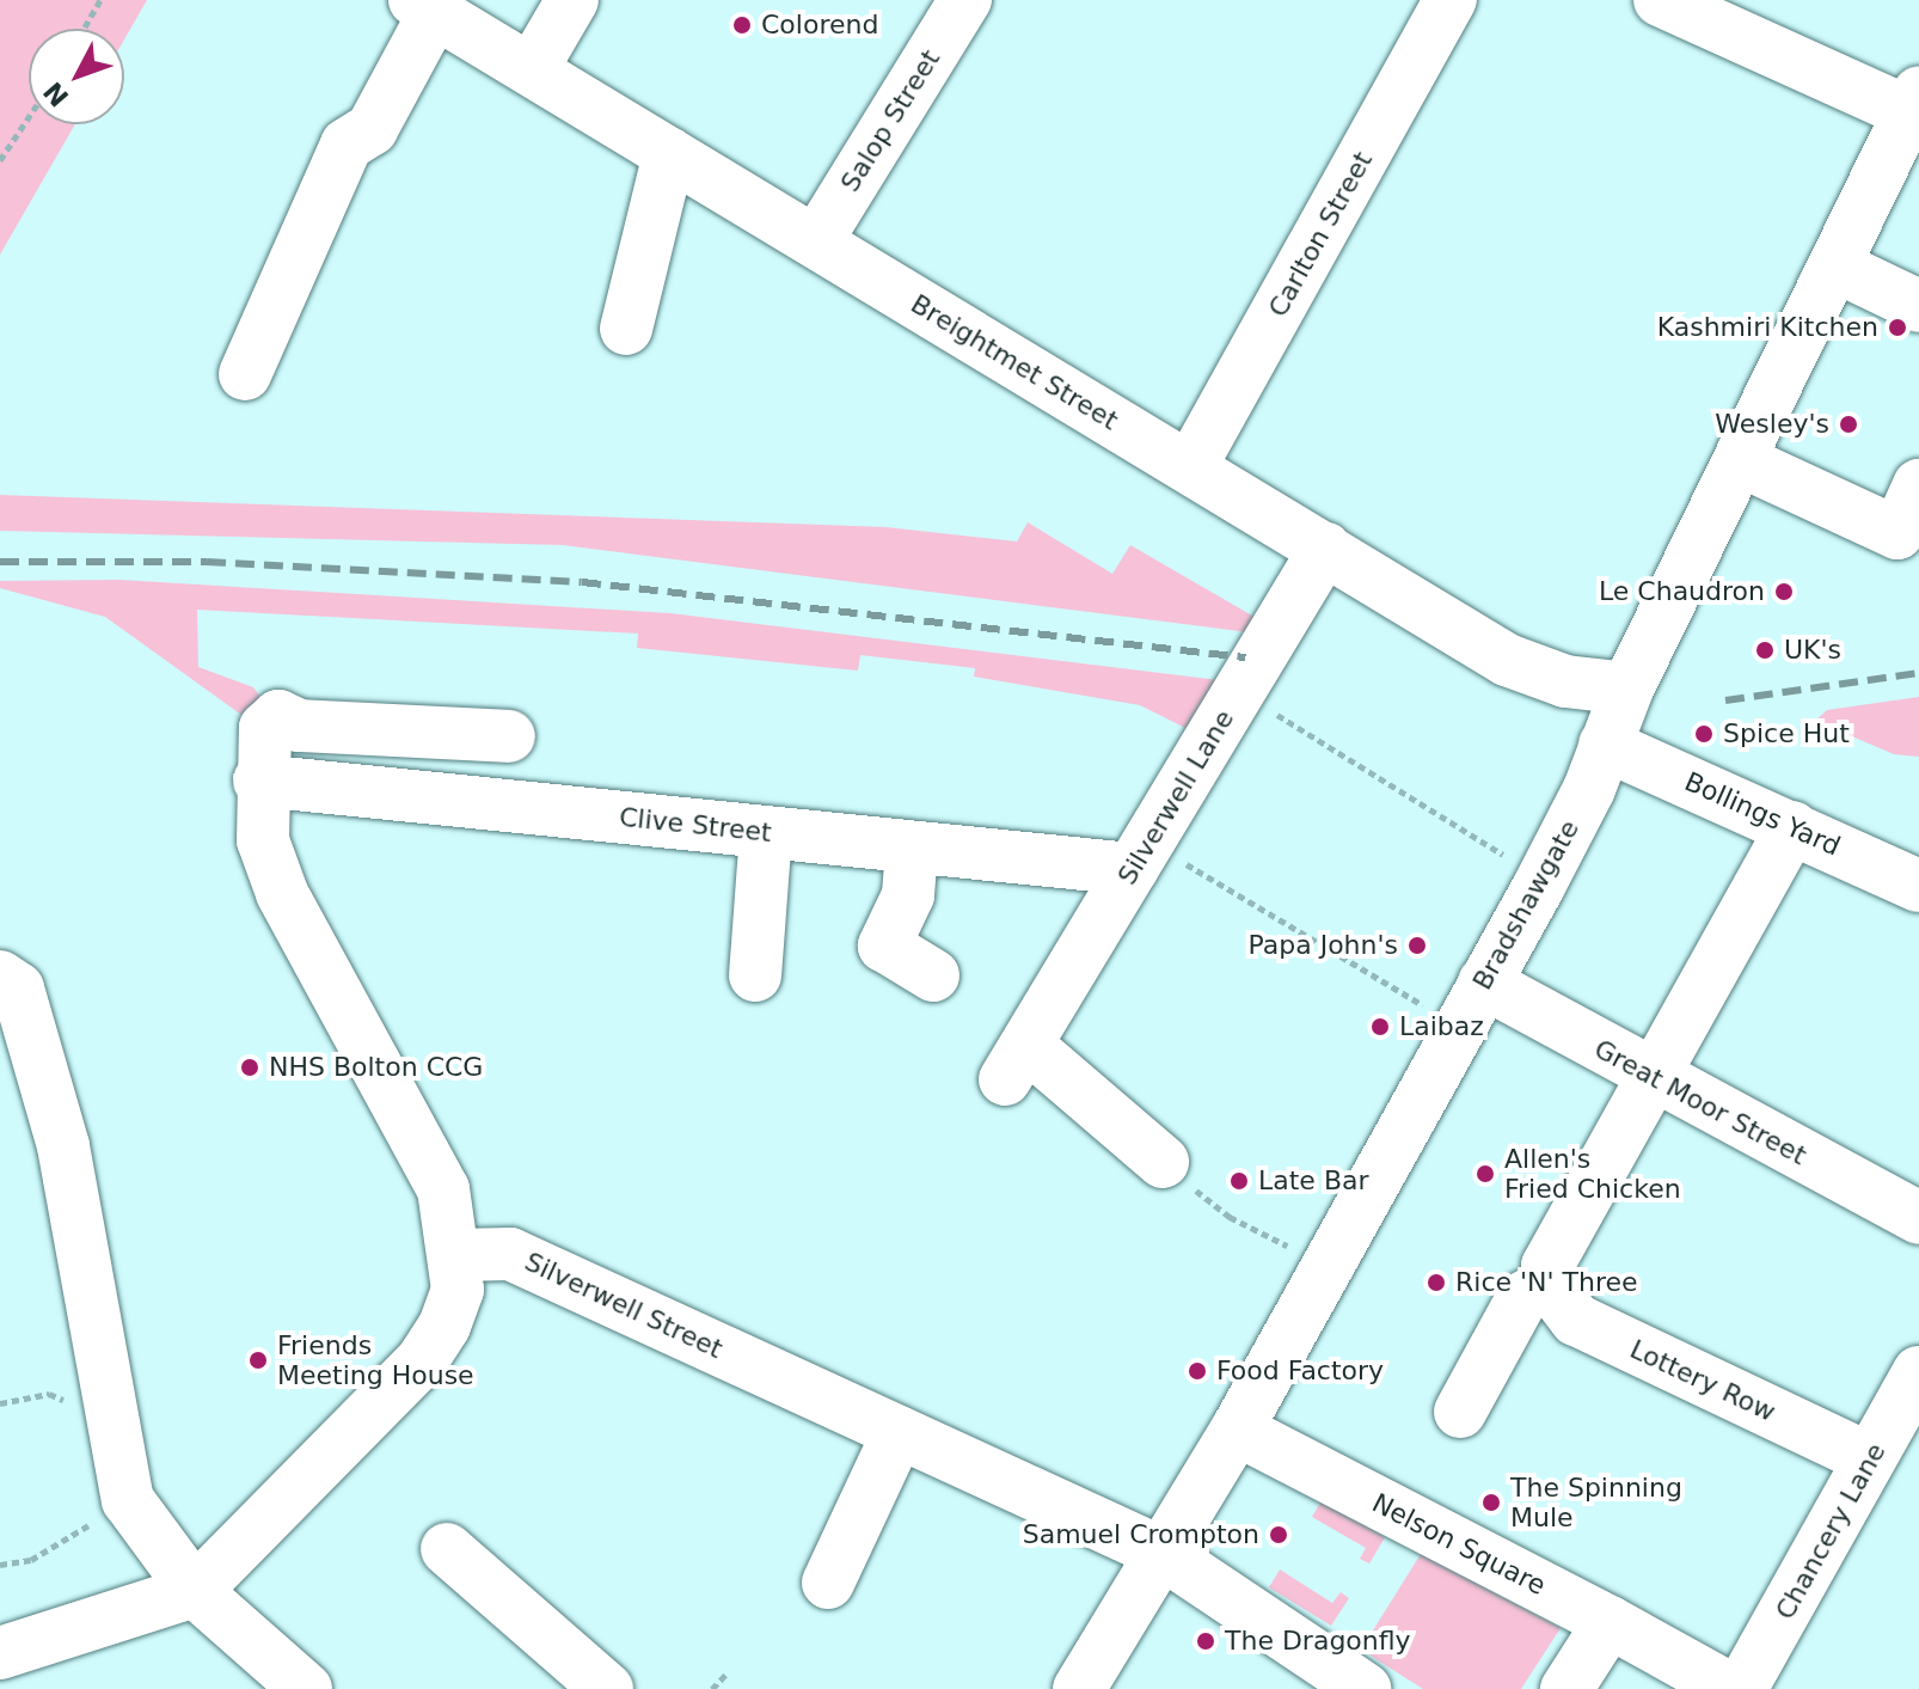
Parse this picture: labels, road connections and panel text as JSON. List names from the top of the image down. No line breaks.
{"streets":{"street":["Salop Street","Carlton Street","Breightmet Street","Silverwell Lane","Bollings Yard","Clive Street","Bradshawgate","Great Moor Street","Silverwell Street","Lottery Row","Chancery Lane","Nelson Square"]},"crossings":[["Salop Street","Breightmet Street"],["Carlton Street","Breightmet Street"],["Breightmet Street","Silverwell Lane"],["Breightmet Street","Bradshawgate"],["Silverwell Lane","Clive Street"],["Bollings Yard","Bradshawgate"],["Bradshawgate","Great Moor Street"],["Bradshawgate","Silverwell Street"],["Bradshawgate","Nelson Square"],["Lottery Row","Chancery Lane"]],"places":["Colorend","Kashmiri Kitchen","Wesley's","Le Chaudron","UK's","Spice Hut","Papa John's","Laibaz","NHS Bolton CCG","Allen's Fried Chicken","Late Bar","Rice 'N' Three","Friends Meeting House","Food Factory","The Spinning Mule","Samuel Crompton","The Dragonfly"],"north":"bottom left"}
